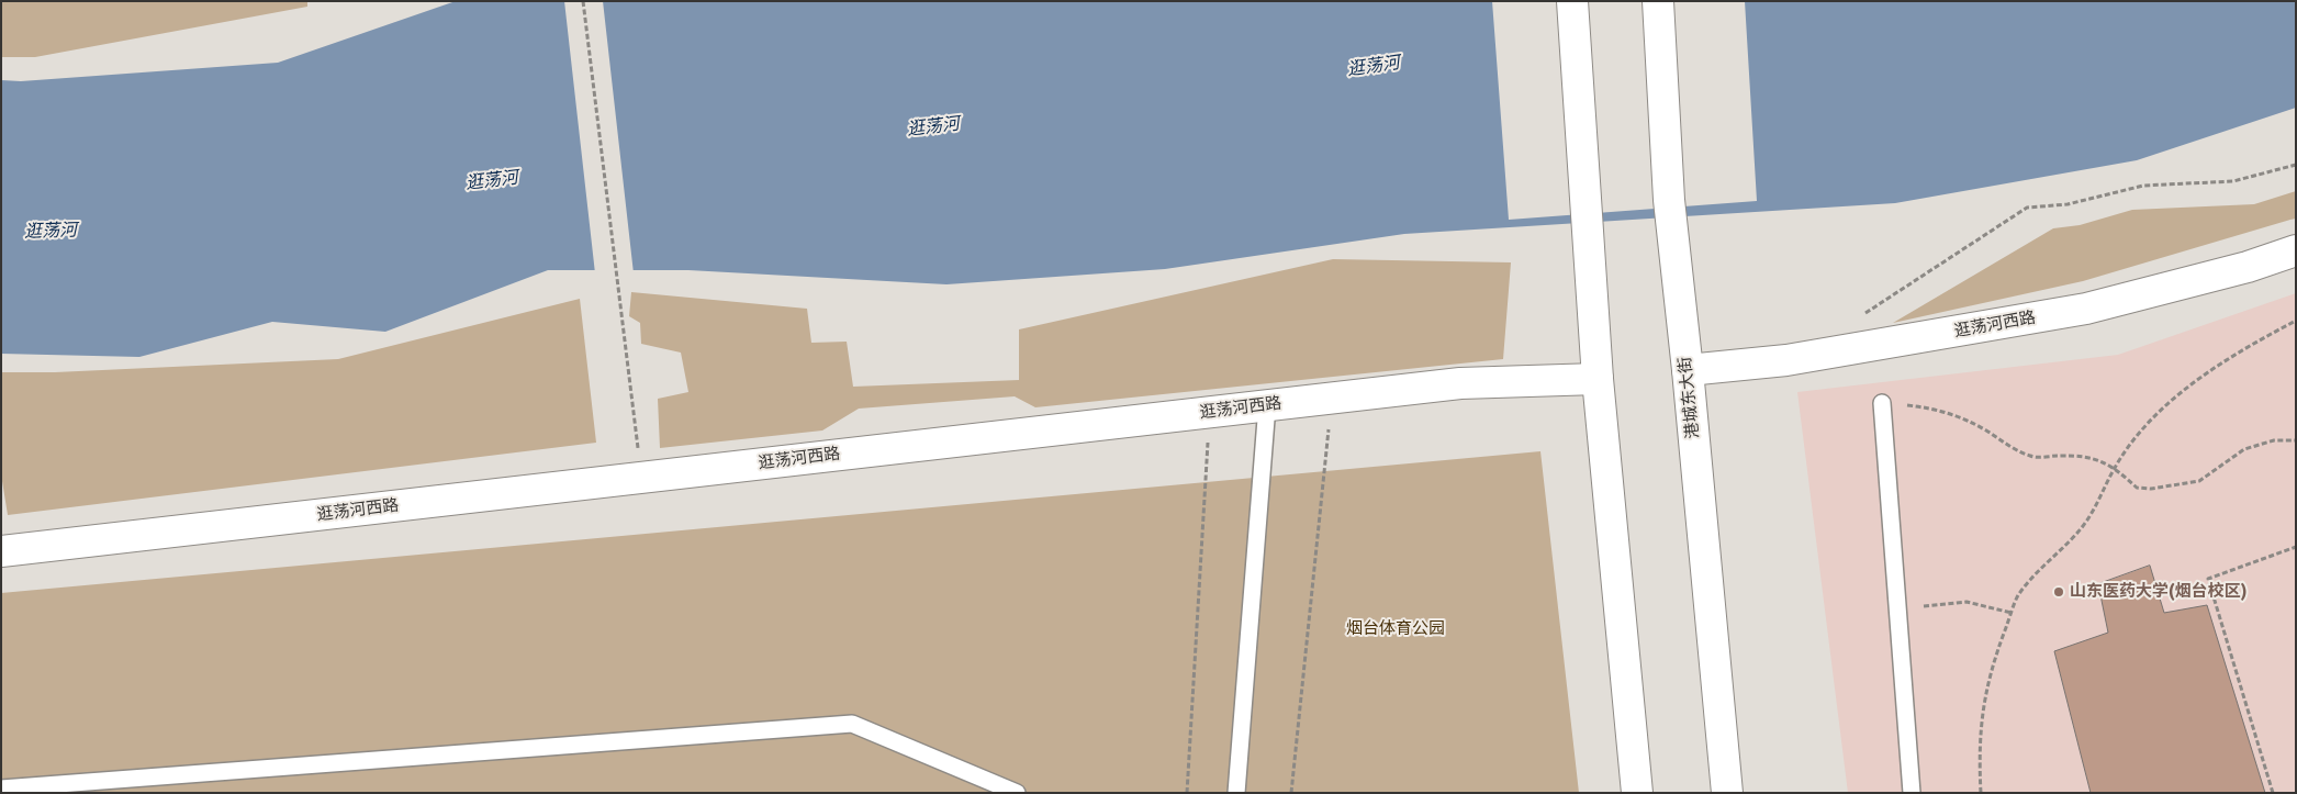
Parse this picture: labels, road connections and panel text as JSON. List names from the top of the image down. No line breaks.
{"streets":{"street":["逛荡河西路","港城东大街"]},"crossings":[["逛荡河西路","港城东大街"]],"water":["逛荡河"],"parks":["烟台体育公园"],"places":["山东医药大学(烟台校区)"]}
